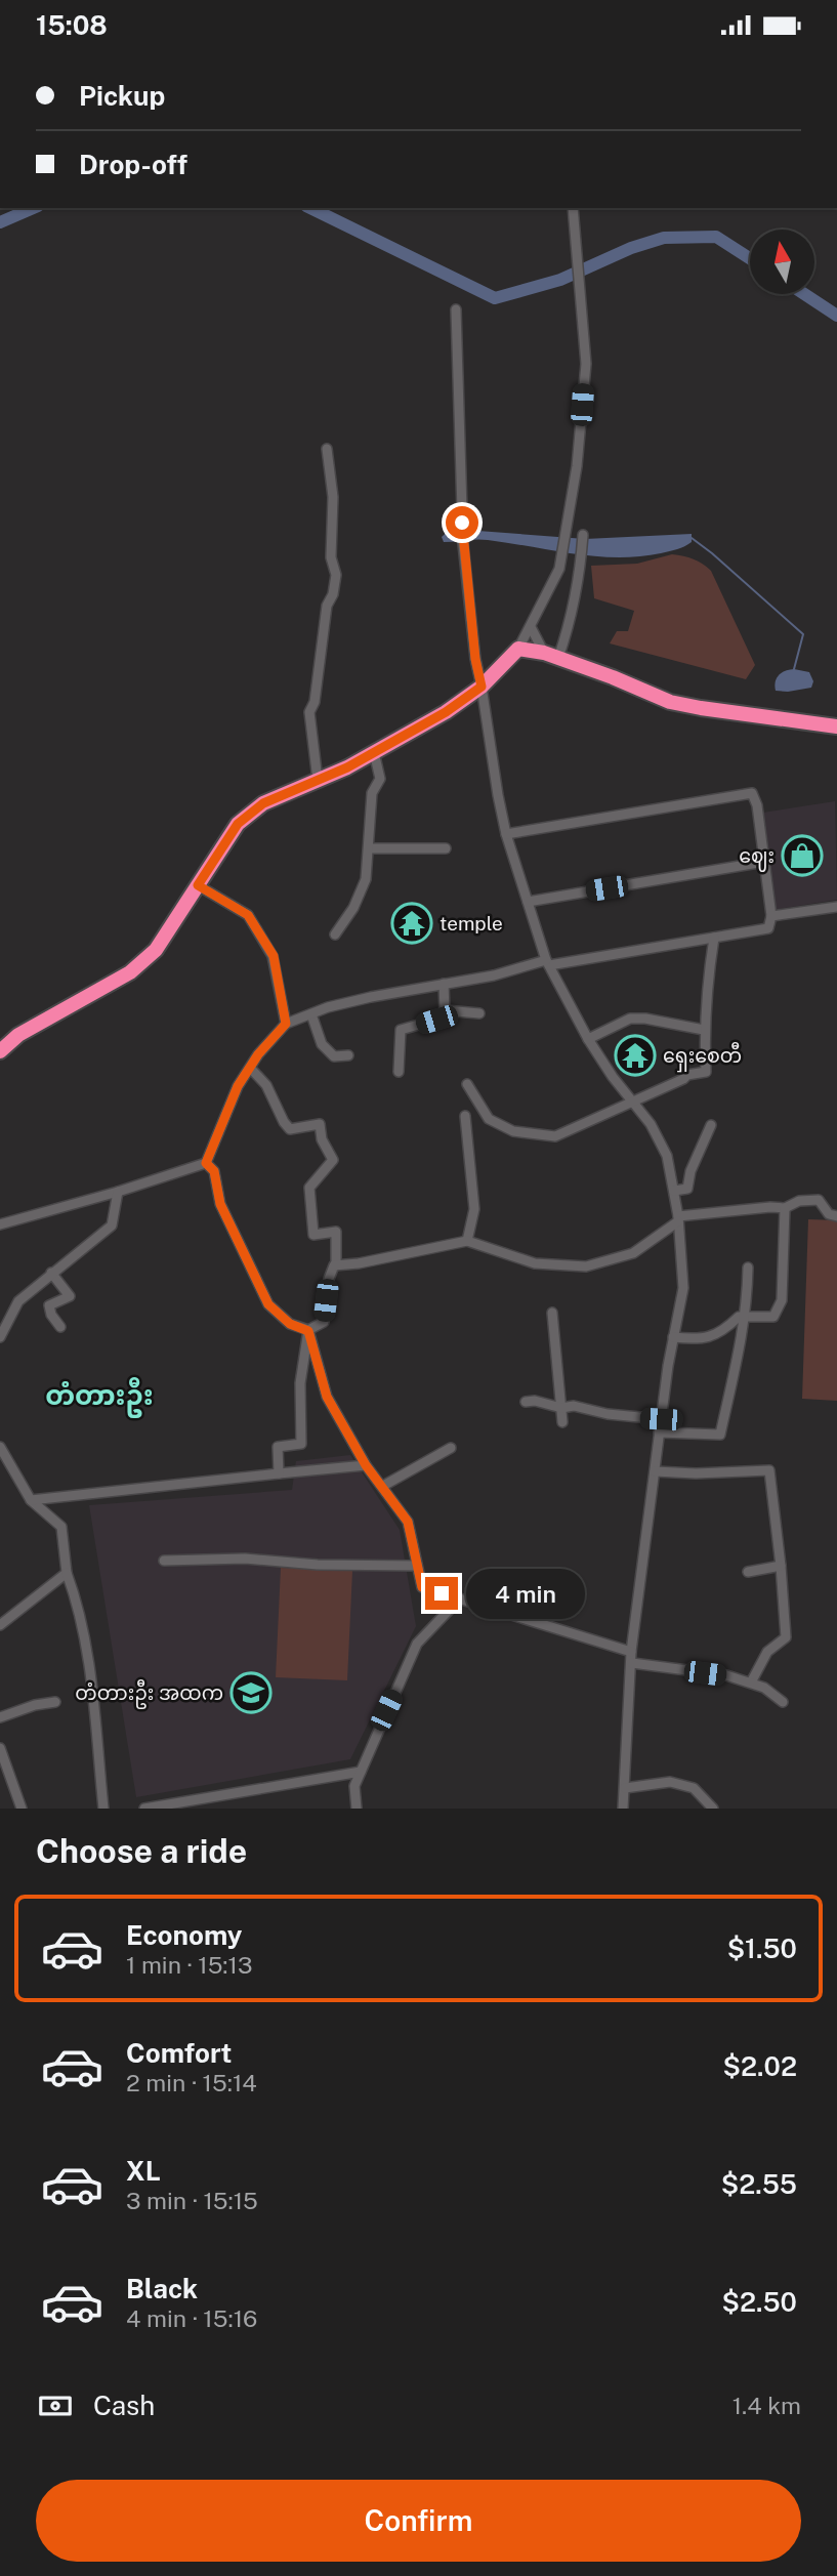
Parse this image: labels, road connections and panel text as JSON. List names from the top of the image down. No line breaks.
{"districts":["တံတားဦး"],"places":{"shop":["ဈေး"],"temple":["temple","ရှေးစေတီ"],"school or university":["တံတားဦး အထက"]},"north":"top","page":{"status":"15:08","banner":["Pickup","Drop-off"],"bubble":"4 min","heading":"Choose a ride","list":[{"name":"Economy","note":"1 min · 15:13","value":"$1.50"},{"name":"Comfort","note":"2 min · 15:14","value":"$2.02"},{"name":"XL","note":"3 min · 15:15","value":"$2.55"},{"name":"Black","note":"4 min · 15:16","value":"$2.50"}],"pay":["Cash","1.4 km"],"buttons":"Confirm"}}
